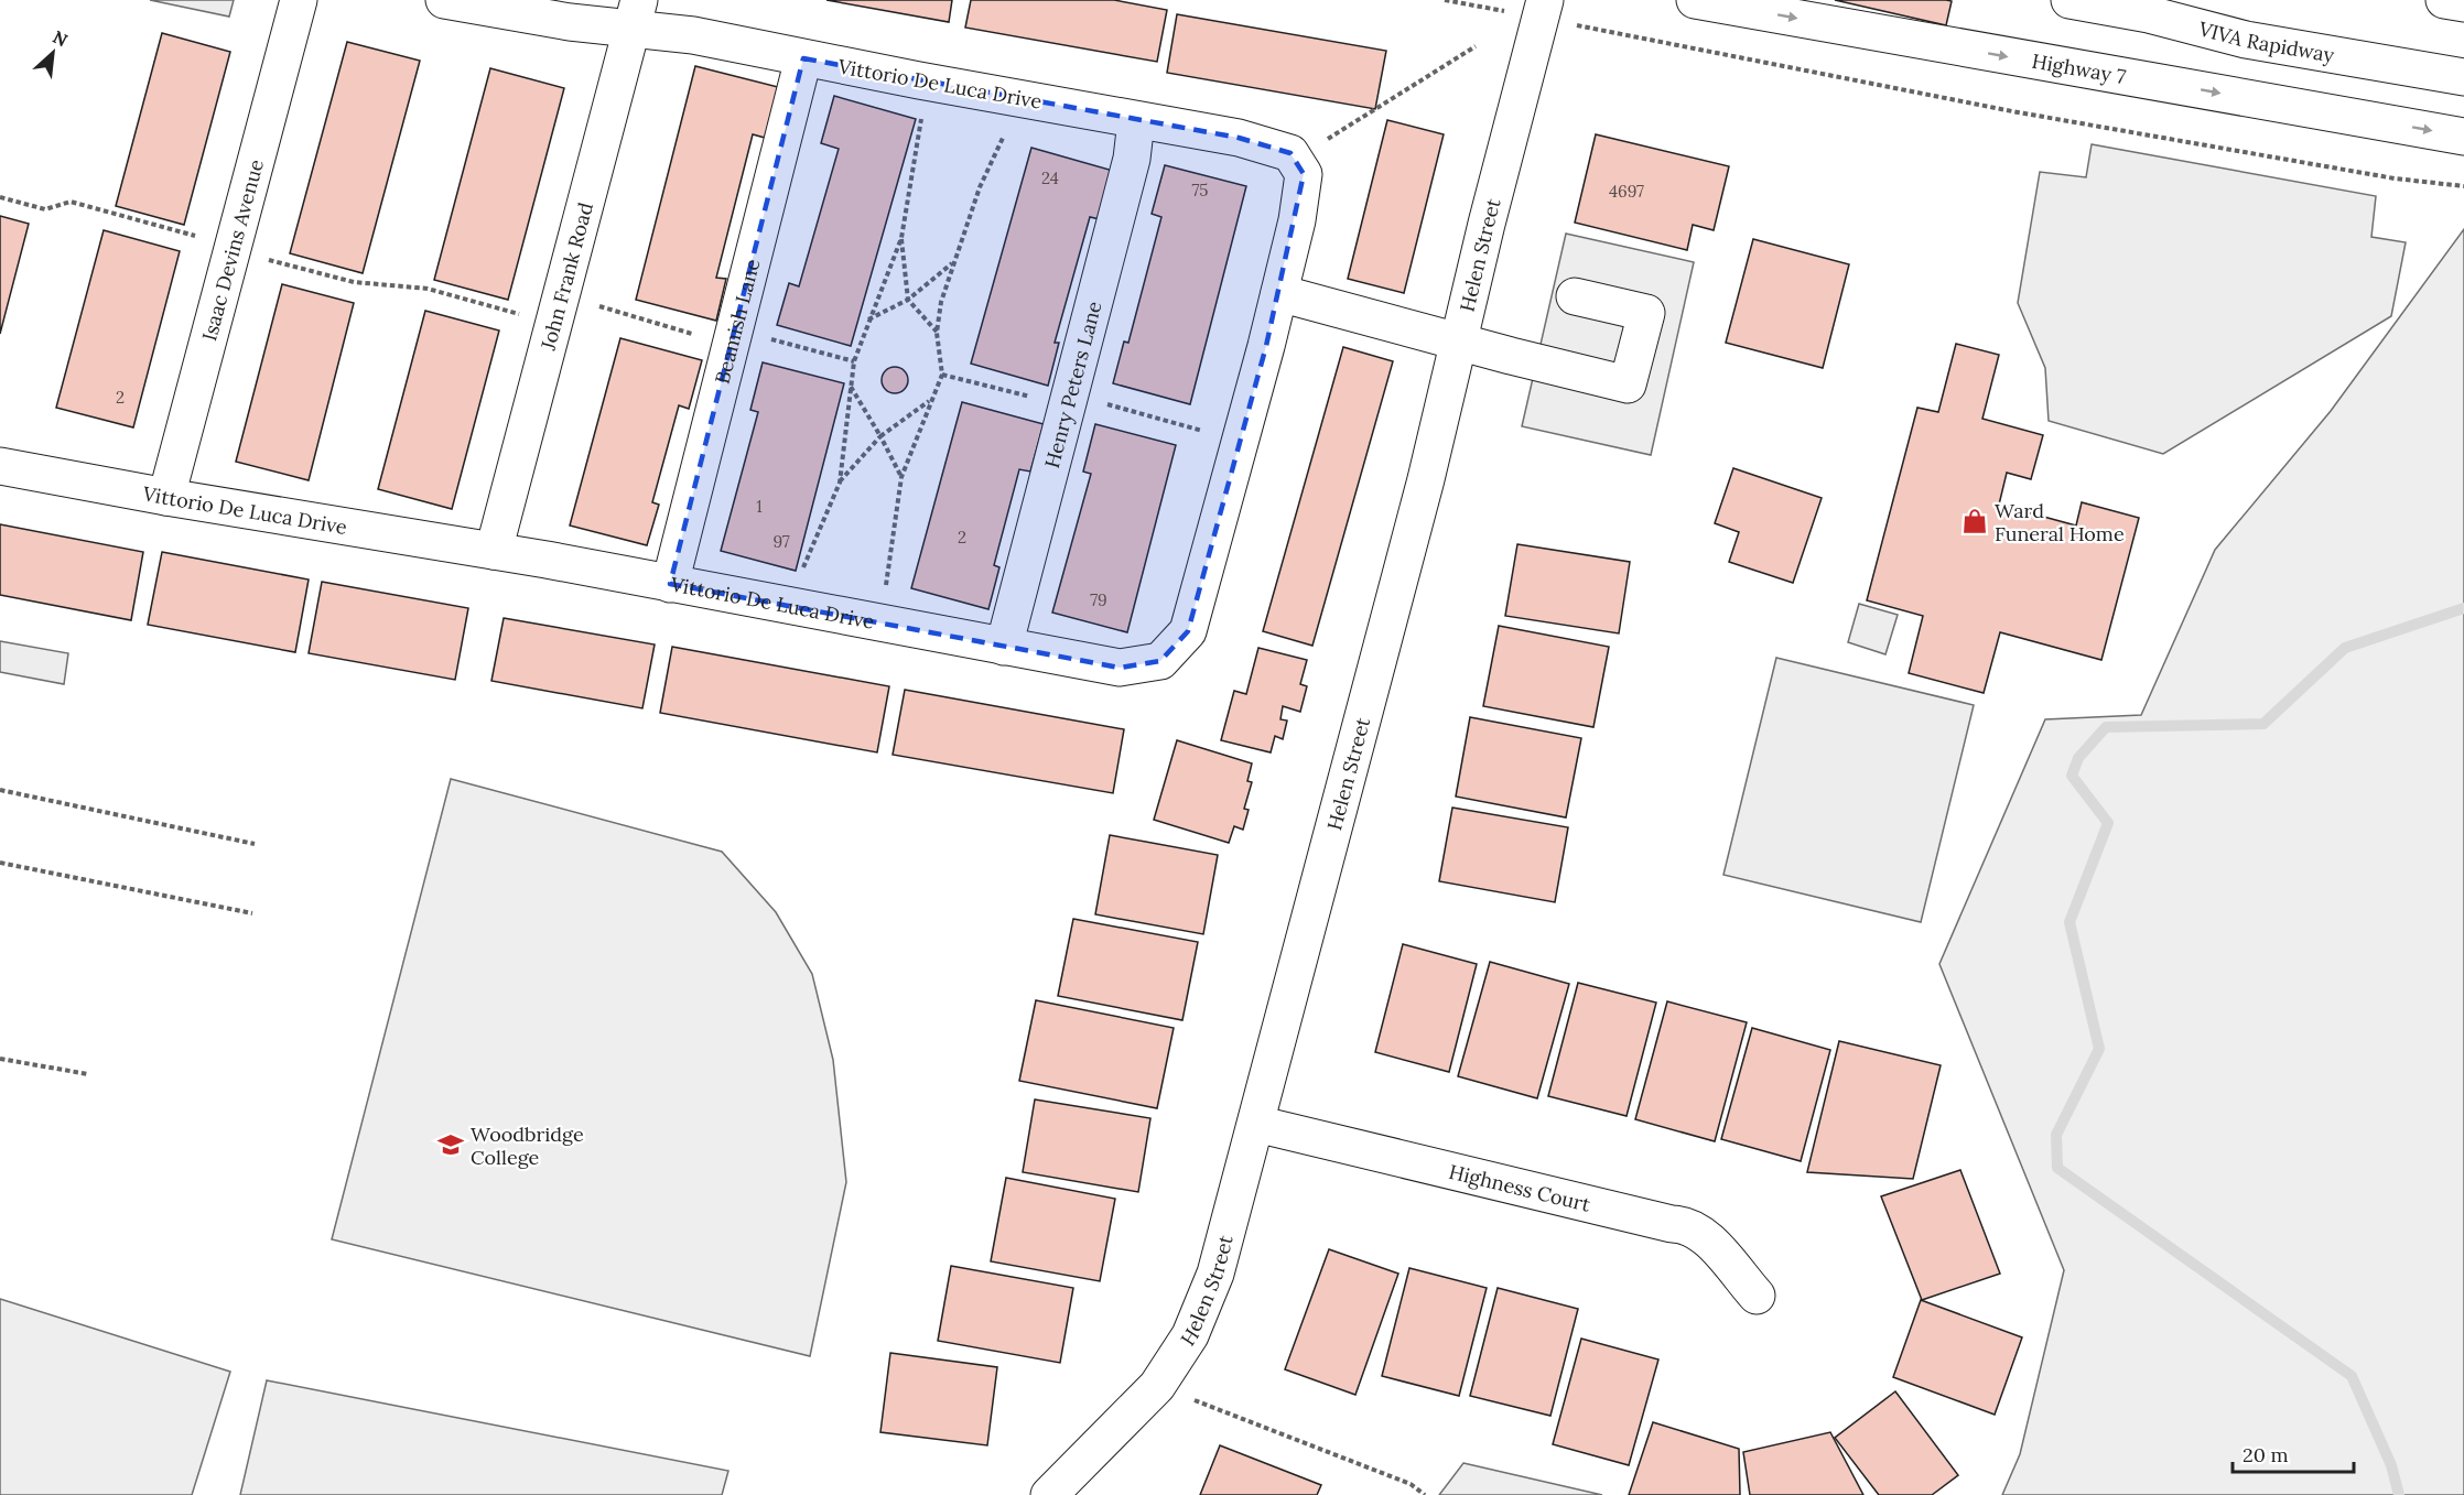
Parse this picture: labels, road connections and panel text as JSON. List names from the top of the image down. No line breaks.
{"streets":{"street":["VIVA Rapidway","Highway 7","Vittorio De Luca Drive","Isaac Devins Avenue","Helen Street","John Frank Road","Beamish Lane","Henry Peters Lane","Highness Court"]},"crossings":[["Vittorio De Luca Drive","Isaac Devins Avenue"],["Vittorio De Luca Drive","John Frank Road"],["Vittorio De Luca Drive","Beamish Lane"],["Vittorio De Luca Drive","Henry Peters Lane"],["Helen Street","Highness Court"]],"one_way":["Highway 7"],"places":{"shop":["Ward Funeral Home"],"school or university":["Woodbridge College"]},"house_numbers":["24","75","4697","2","1","2","97","79"],"scale_bar":"20 m","north":"top right"}
